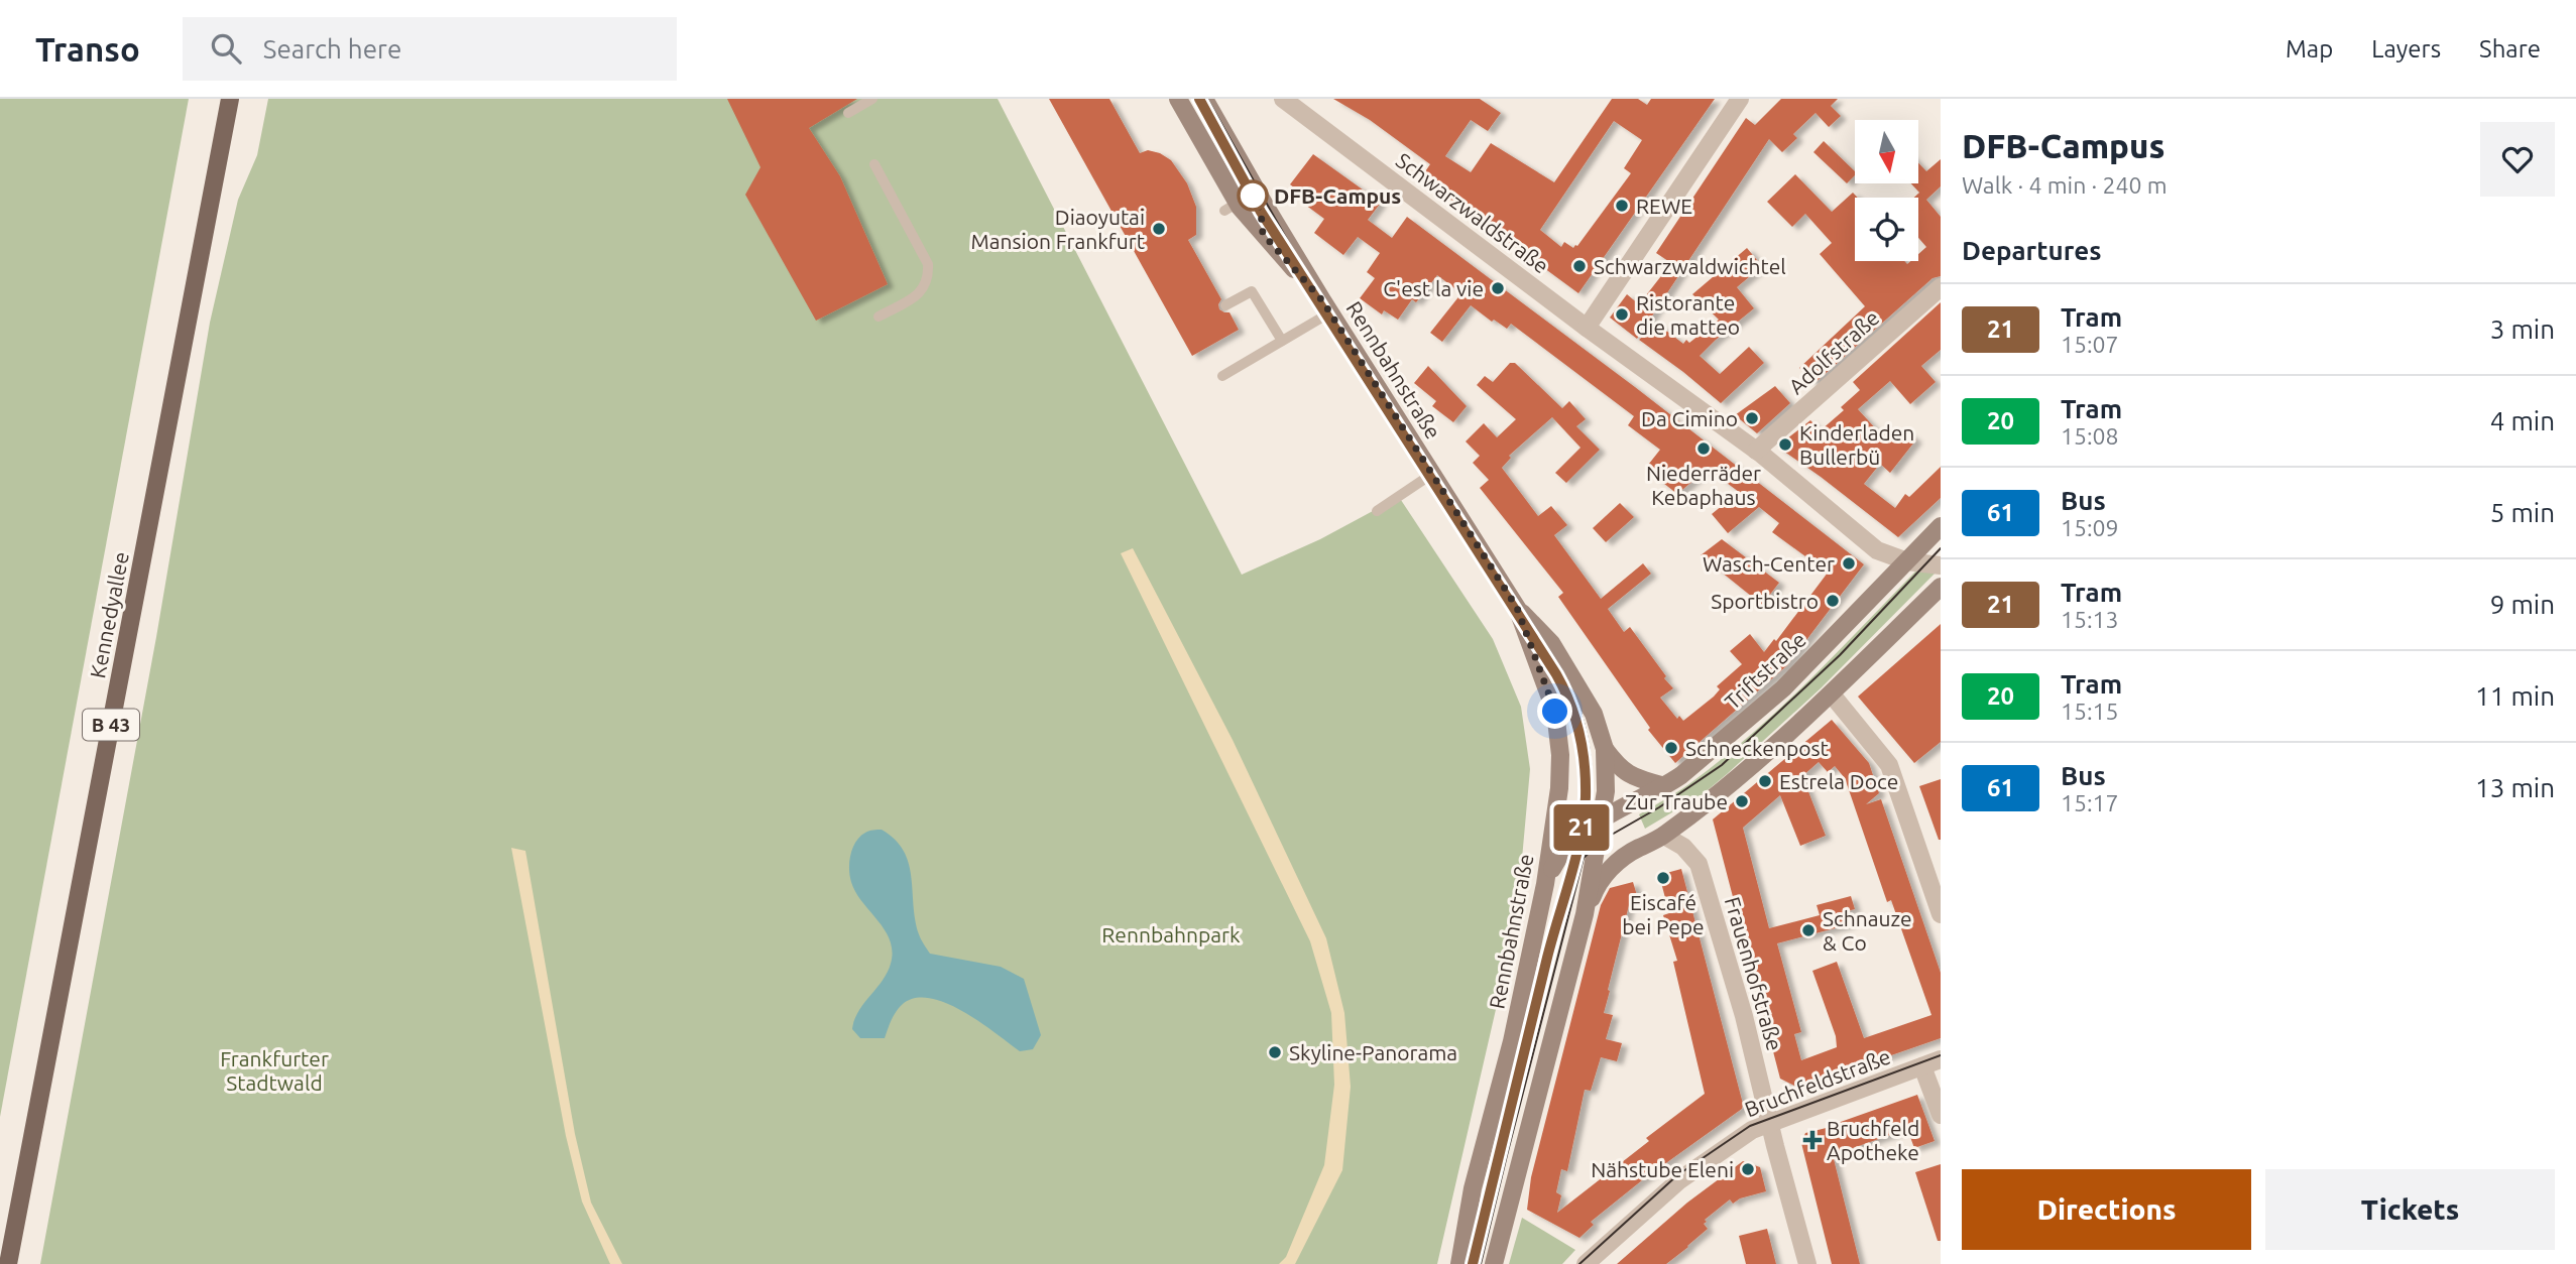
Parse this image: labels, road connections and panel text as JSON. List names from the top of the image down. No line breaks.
{"streets":{"main road":["Rennbahnstraße","Kennedyallee","Triftstraße","B 43"],"street":["Schwarzwaldstraße","Adolfstraße","Frauenhofstraße","Bruchfeldstraße"]},"crossings":[["Schwarzwaldstraße","Adolfstraße"],["Schwarzwaldstraße","Triftstraße"],["Rennbahnstraße","Triftstraße"],["Frauenhofstraße","Bruchfeldstraße"]],"parks":["Rennbahnpark","Frankfurter Stadtwald"],"places":{"other":["DFB-Campus","REWE","Diaoyutai Mansion Frankfurt","Schwarzwaldwichtel","C'est la vie","Ristorante die matteo","Da Cimino","Kinderladen Bullerbü","Niederräder Kebaphaus","Wasch-Center","Sportbistro","Schneckenpost","Estrela Doce","Zur Traube","Eiscafé bei Pepe","Schnauze & Co","Skyline-Panorama","Nähstube Eleni"],"health":["Bruchfeld Apotheke"]},"lines":["tram line 21"],"north":"bottom","page":{"header":"Transo","search":"Search here","nav":["Map","Layers","Share"],"on_map":"21","heading":[["DFB-Campus","Walk · 4 min · 240 m"],"Departures"],"list":[{"mark":"21","name":"Tram","note":"15:07","value":"3 min"},{"mark":"20","name":"Tram","note":"15:08","value":"4 min"},{"mark":"61","name":"Bus","note":"15:09","value":"5 min"},{"mark":"21","name":"Tram","note":"15:13","value":"9 min"},{"mark":"20","name":"Tram","note":"15:15","value":"11 min"},{"mark":"61","name":"Bus","note":"15:17","value":"13 min"}],"buttons":["Directions","Tickets"]}}
